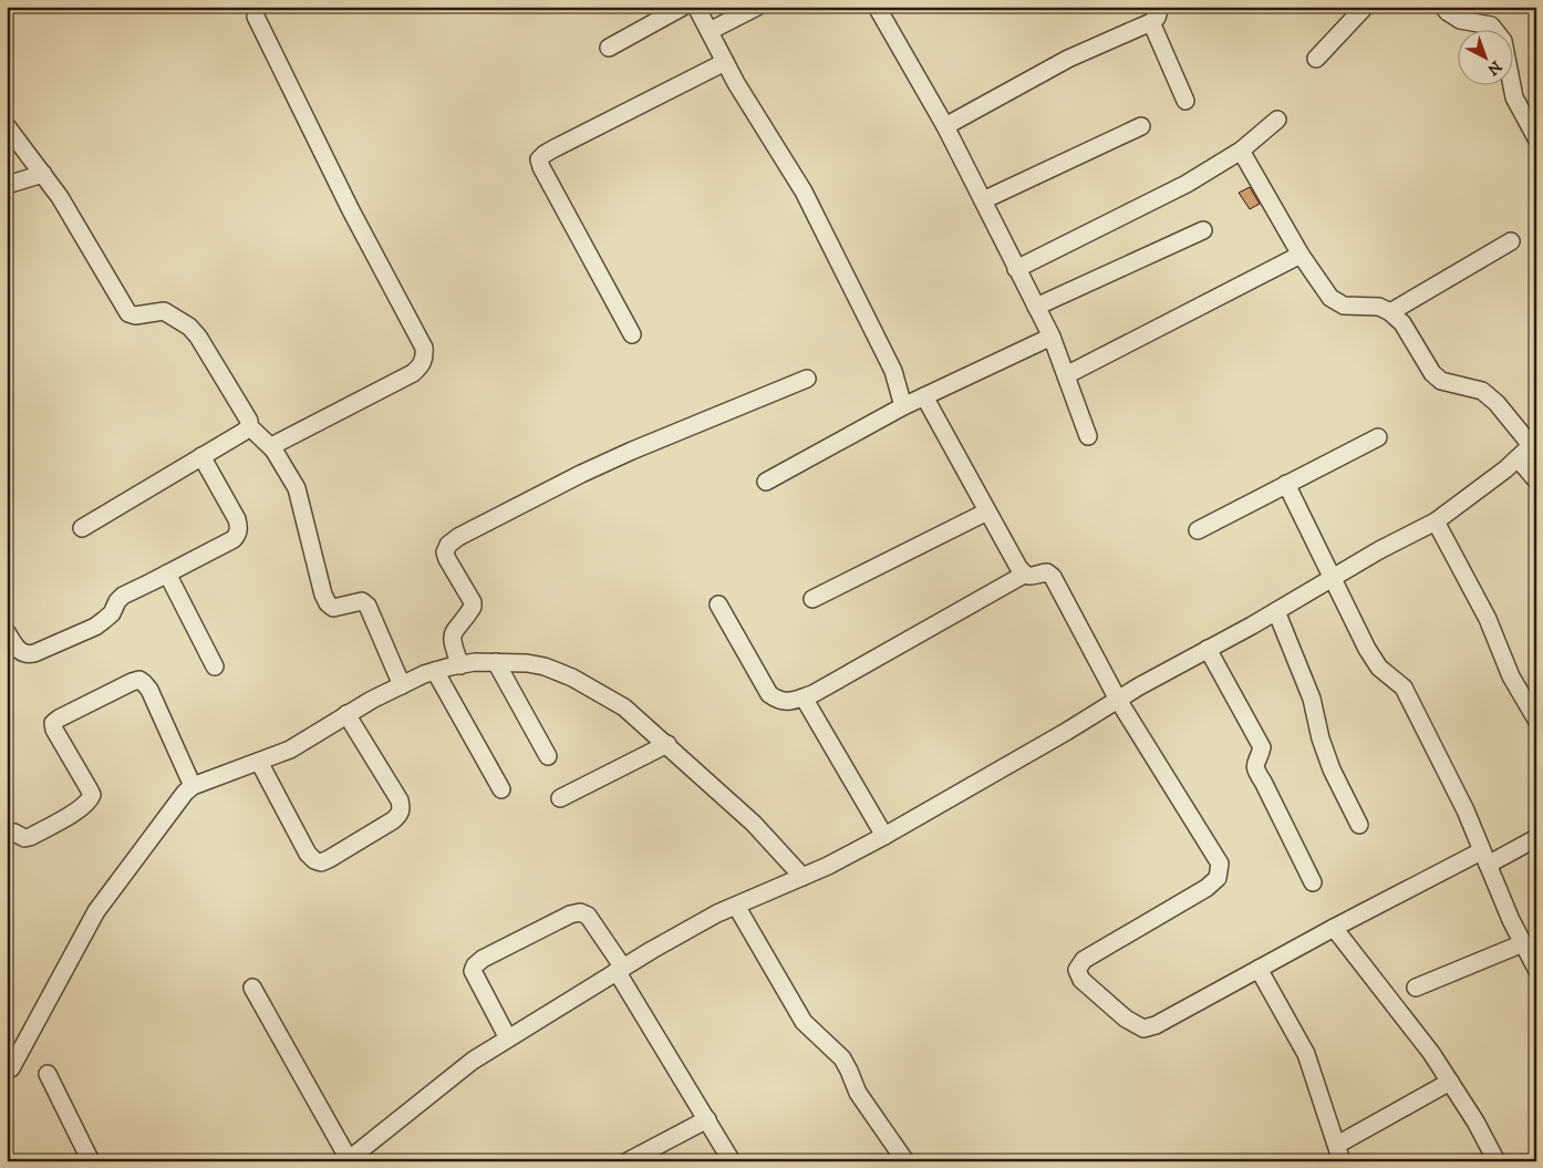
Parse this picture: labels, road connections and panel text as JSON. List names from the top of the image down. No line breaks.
{"north":"bottom right"}
